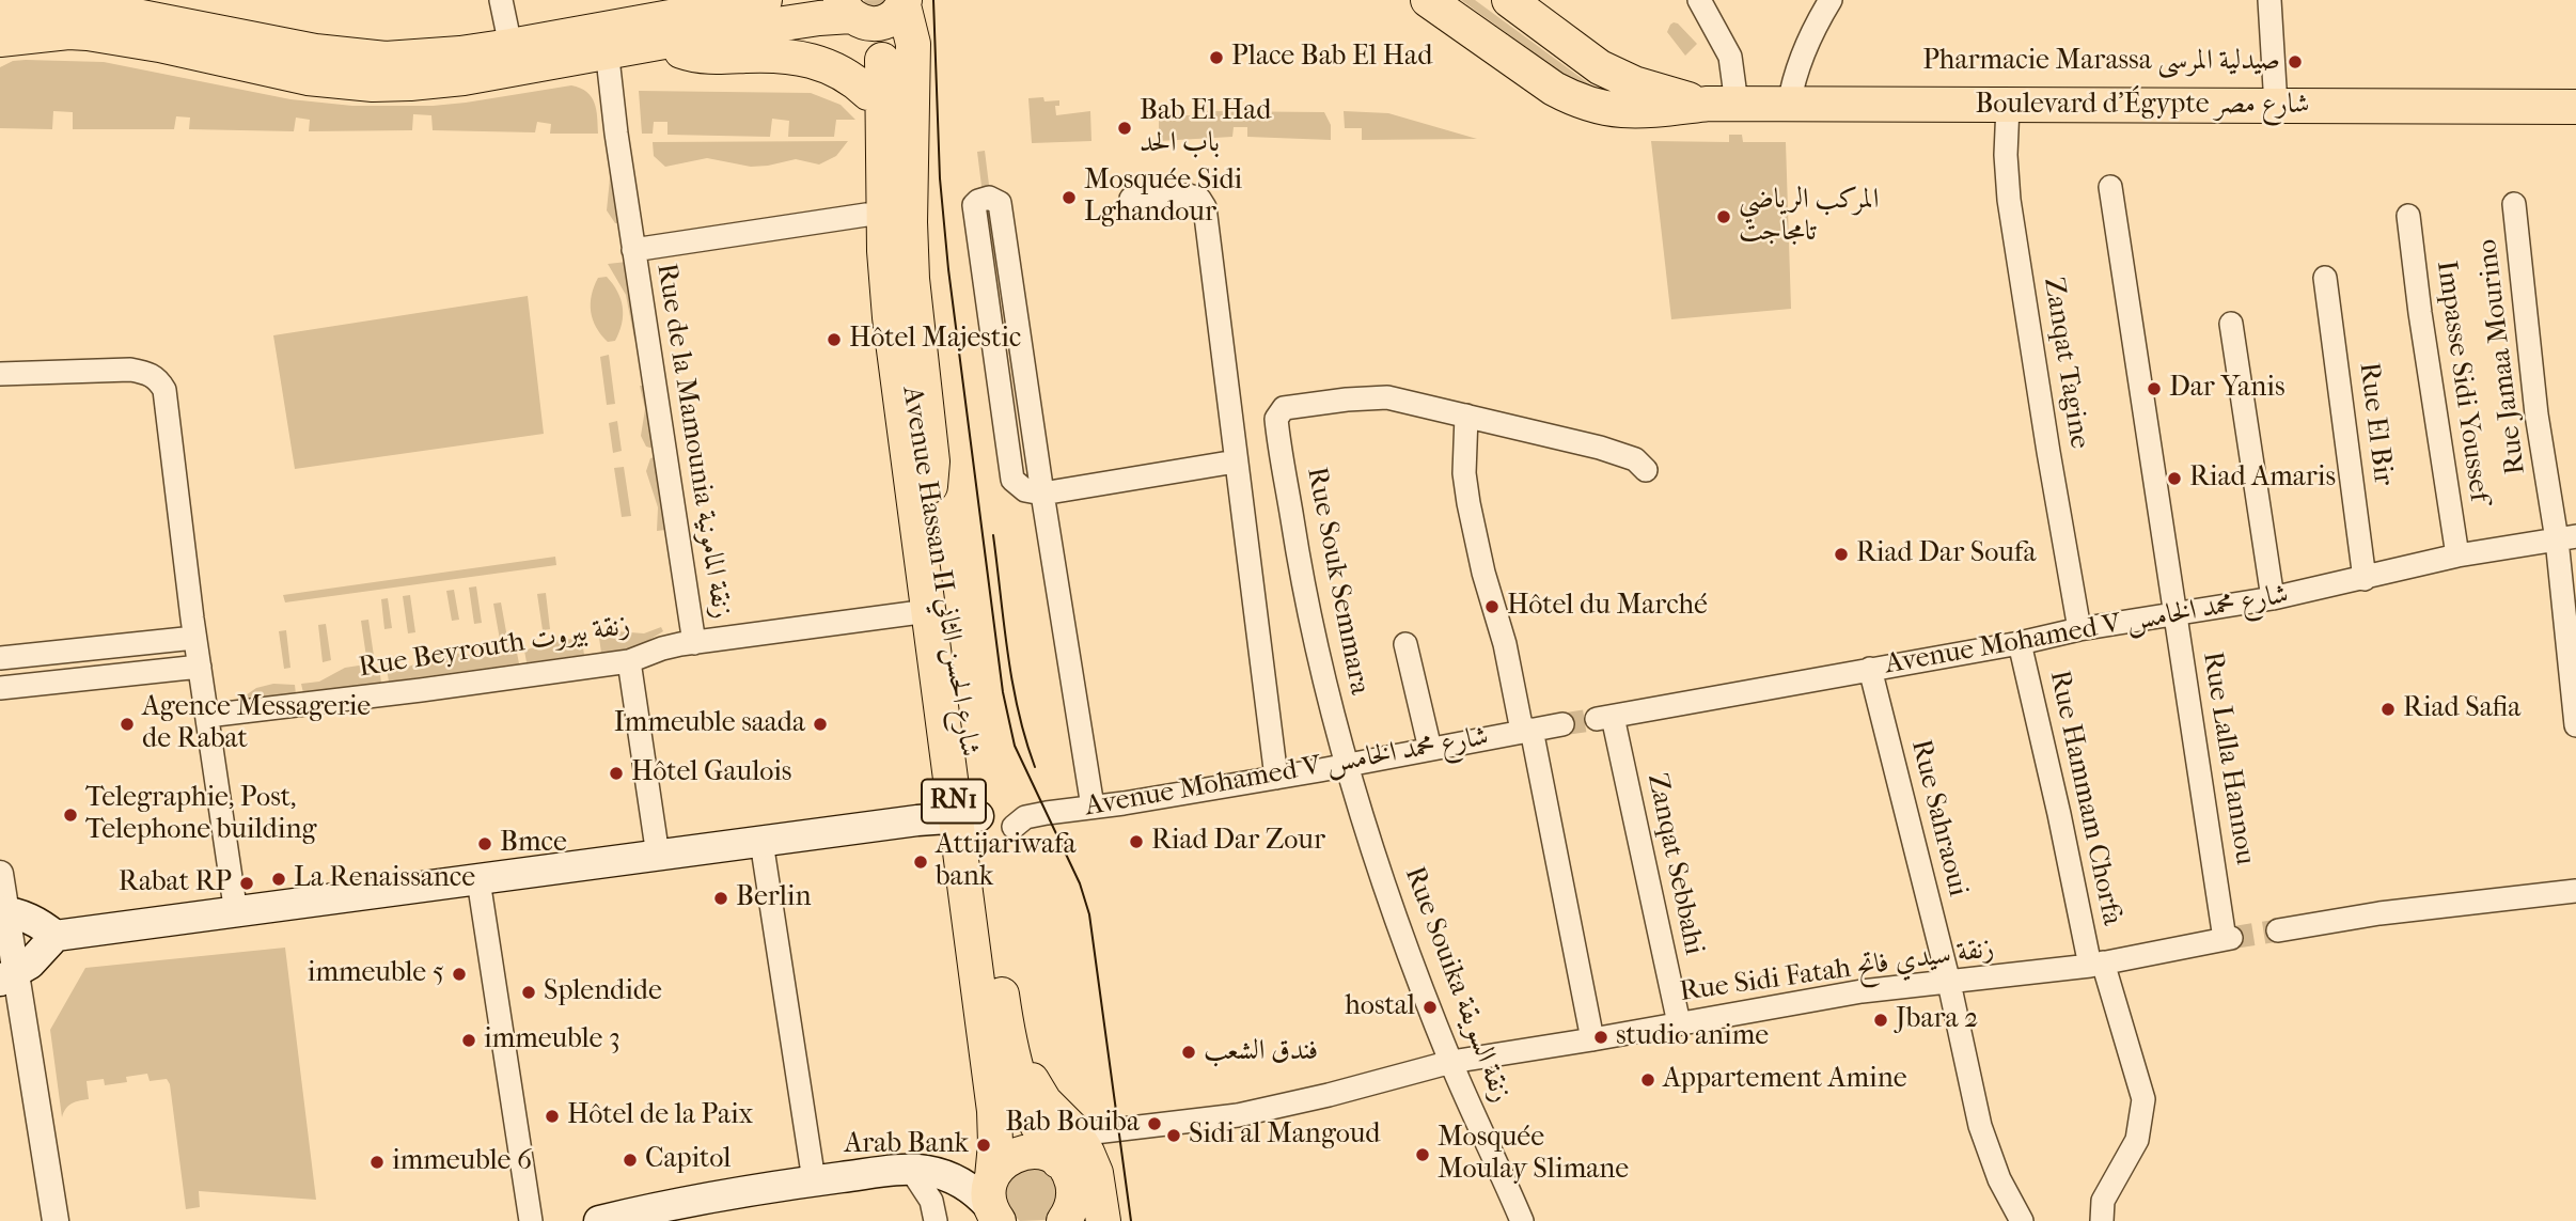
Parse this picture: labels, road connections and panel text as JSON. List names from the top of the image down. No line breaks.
{"streets":{"main road":["Boulevard d'Égypte شارع مصر","Avenue Hassan II شارع الحسن الثاني","RN1"],"street":["Rue Jamaa Mourino","Zanqat Tagine","Impasse Sidi Youssef","Rue El Bir","Rue de la Mamounia زنقة المامونية","Rue Souk Semmara","Avenue Mohamed V شارع محمد الخامس","Rue Beyrouth زنقة بيروت","Rue Lalla Hannou","Rue Hammam Chorfa","Rue Sahraoui","Zanqat Sebbahi","Rue Sidi Fatah زنقة سيدي فاتح","Rue Souika زنقة السويقة"]},"crossings":[["Boulevard d'Égypte شارع مصر","Zanqat Tagine"],["Rue Jamaa Mourino","Avenue Mohamed V شارع محمد الخامس"],["Zanqat Tagine","Avenue Mohamed V شارع محمد الخامس"],["Impasse Sidi Youssef","Avenue Mohamed V شارع محمد الخامس"],["Rue El Bir","Avenue Mohamed V شارع محمد الخامس"],["Rue de la Mamounia زنقة المامونية","Rue Beyrouth زنقة بيروت"],["Avenue Hassan II شارع الحسن الثاني","Rue Beyrouth زنقة بيروت"],["Avenue Hassan II شارع الحسن الثاني","RN1"],["Avenue Hassan II شارع الحسن الثاني","Rue Sidi Fatah زنقة سيدي فاتح"],["Rue Souk Semmara","Avenue Mohamed V شارع محمد الخامس"],["Rue Souk Semmara","Rue Souika زنقة السويقة"],["Avenue Mohamed V شارع محمد الخامس","Rue Lalla Hannou"],["Avenue Mohamed V شارع محمد الخامس","Rue Hammam Chorfa"],["Avenue Mohamed V شارع محمد الخامس","Rue Sahraoui"],["Avenue Mohamed V شارع محمد الخامس","Zanqat Sebbahi"],["Avenue Mohamed V شارع محمد الخامس","Rue Souika زنقة السويقة"],["Rue Lalla Hannou","Rue Sidi Fatah زنقة سيدي فاتح"],["Rue Hammam Chorfa","Rue Sidi Fatah زنقة سيدي فاتح"],["RN1","Rue Sidi Fatah زنقة سيدي فاتح"],["Rue Sahraoui","Rue Sidi Fatah زنقة سيدي فاتح"],["Zanqat Sebbahi","Rue Sidi Fatah زنقة سيدي فاتح"],["Rue Sidi Fatah زنقة سيدي فاتح","Rue Souika زنقة السويقة"]],"places":["Place Bab El Had","Pharmacie Marassa صيدلية المرسى","Bab El Had باب الحد","Mosquée Sidi Lghandour","المركب الرياضي تامجاجت","Hôtel Majestic","Dar Yanis","Riad Amaris","Riad Dar Soufa","Hôtel du Marché","Riad Safia","Agence Messagerie de Rabat","Immeuble saada","Hôtel Gaulois","Telegraphie, Post, Telephone building","Riad Dar Zour","Bmce","Attijariwafa bank","La Renaissance","Rabat RP","Berlin","immeuble 5","Splendide","hostal","Jbara 2","studio anime","immeuble 3","فندق الشعب","Appartement Amine","Hôtel de la Paix","Bab Bouiba","Sidi al Mangoud","Arab Bank","Mosquée Moulay Slimane","Capitol","immeuble 6"]}
